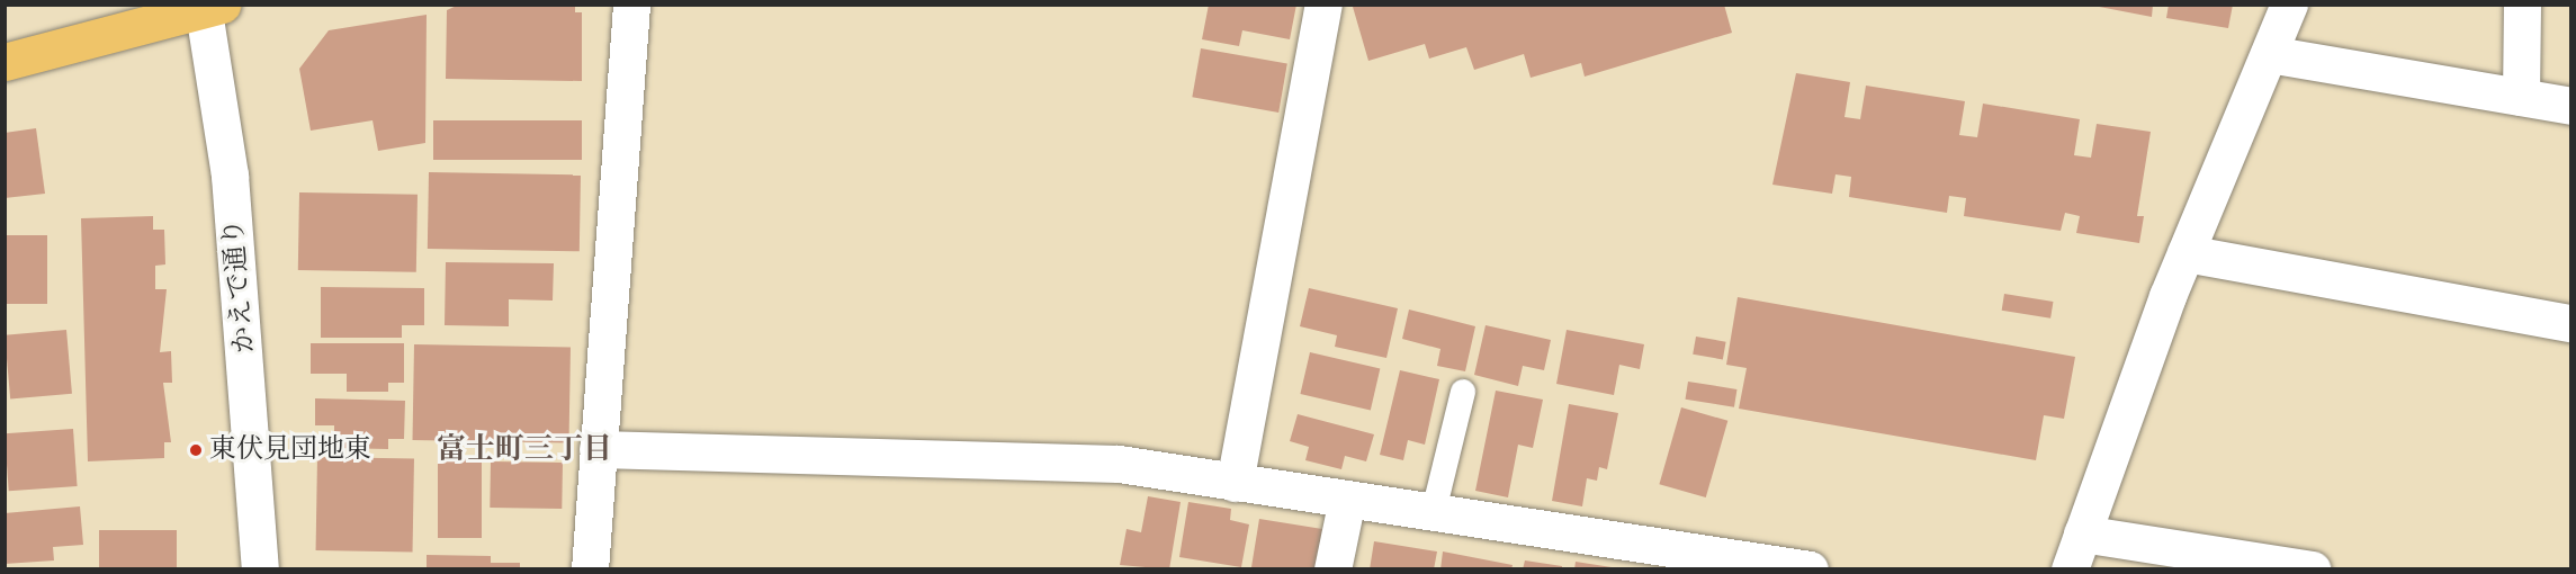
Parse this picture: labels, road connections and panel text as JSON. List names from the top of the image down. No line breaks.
{"streets":{"street":["かえで通り"]},"districts":["富士町三丁目"],"places":["東伏見団地東"]}
